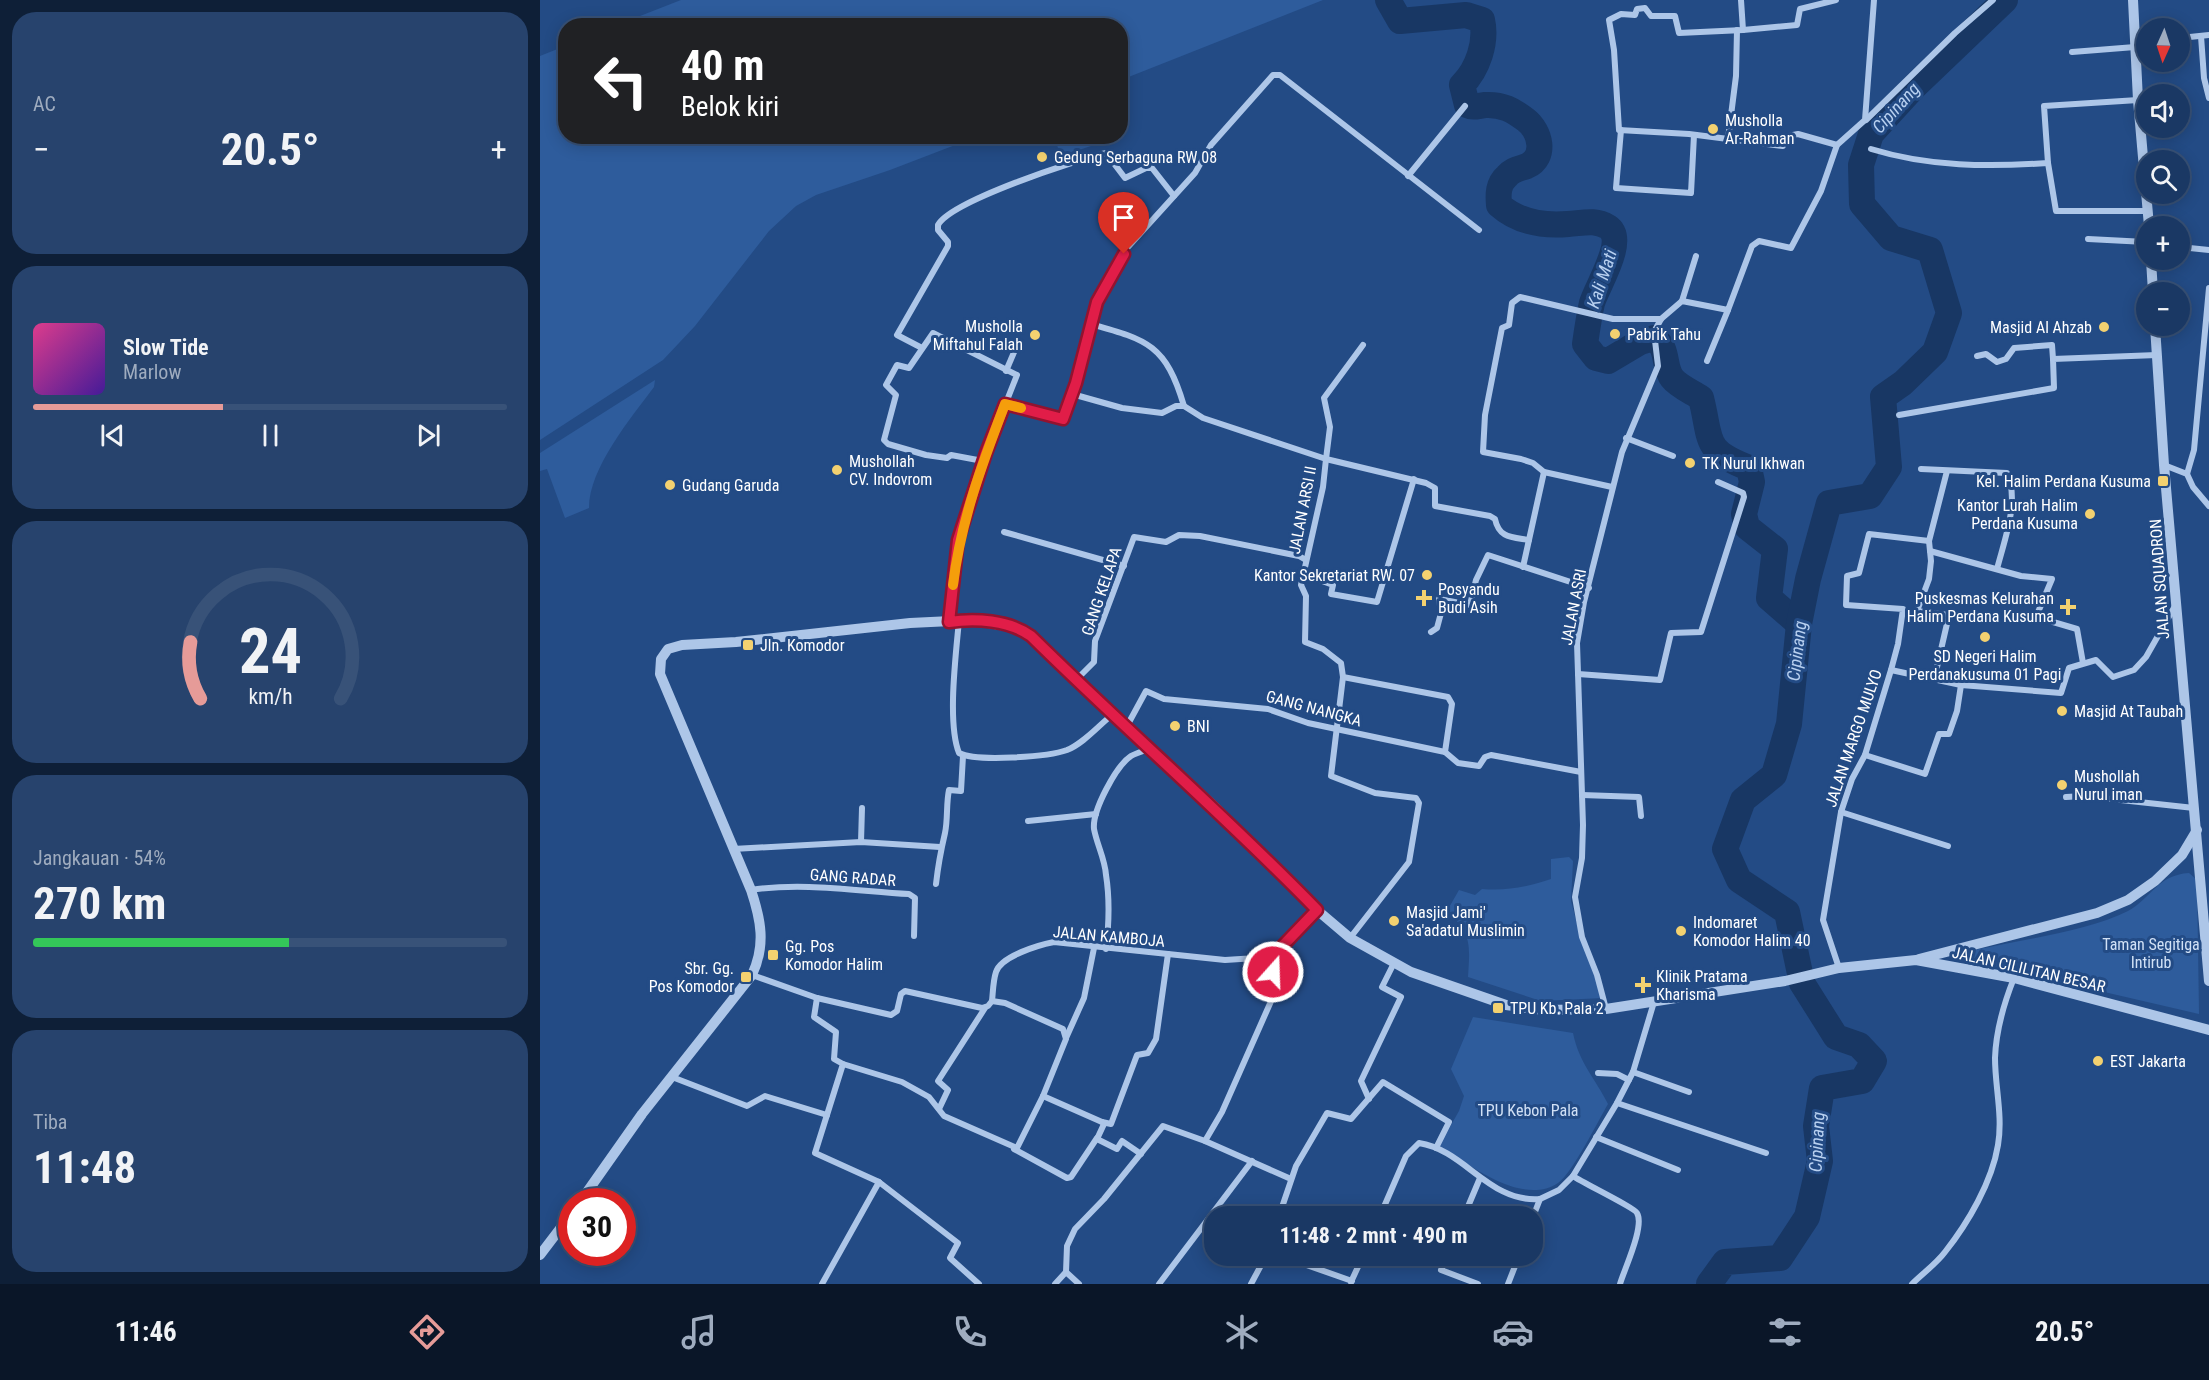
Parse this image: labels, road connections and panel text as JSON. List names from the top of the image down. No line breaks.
{"streets":{"street":["JALAN ARSI II","JALAN SQUADRON","GANG KELAPA","JALAN ASRI","GANG NANGKA","JALAN MARGO MULYO","GANG RADAR","JALAN KAMBOJA","JALAN CILILITAN BESAR"]},"crossings":[["JALAN ARSI II","GANG KELAPA"],["GANG KELAPA","JALAN CILILITAN BESAR"],["JALAN ASRI","JALAN CILILITAN BESAR"],["GANG NANGKA","JALAN CILILITAN BESAR"],["JALAN MARGO MULYO","JALAN CILILITAN BESAR"]],"water":["Cipinang","Kali Mati"],"parks":["Taman Segitiga Intirub","TPU Kebon Pala"],"places":{"other":["Musholla Ar-Rahman","Gedung Serbaguna RW 08","Masjid Al Ahzab","Pabrik Tahu","Musholla Miftahul Falah","TK Nurul Ikhwan","Mushollah CV. Indovrom","Gudang Garuda","Kantor Lurah Halim Perdana Kusuma","Kantor Sekretariat RW. 07","SD Negeri Halim Perdanakusuma 01 Pagi","Masjid At Taubah","BNI","Mushollah Nurul iman","Masjid Jami' Sa'adatul Muslimin","Indomaret Komodor Halim 40","EST Jakarta"],"transit":["Kel. Halim Perdana Kusuma","Jln. Komodor","Gg. Pos Komodor Halim","Sbr. Gg. Pos Komodor","TPU Kb. Pala 2"],"health":["Posyandu Budi Asih","Puskesmas Kelurahan Halim Perdana Kusuma","Klinik Pratama Kharisma"]},"north":"bottom","page":{"tile":["AC",["Jangkauan · 54%","270 km"],["Tiba","11:48"]],"map_buttons":["+","−"],"turn":["40 m","Belok kiri"],"heat":["−","20.5°","+"],"song":["Slow Tide","Marlow"],"limit":"30","trip":"11:48 · 2 mnt · 490 m","tabs":["11:46","20.5°"],"gauge":["24","km/h"]}}
